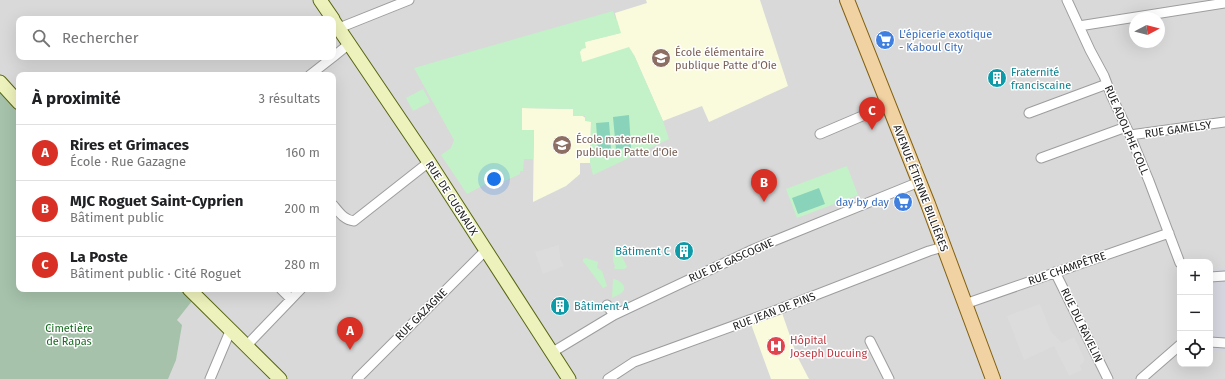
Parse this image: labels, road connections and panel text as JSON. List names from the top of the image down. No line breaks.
{"streets":{"main road":["AVENUE ÉTIENNE BILLIÈRES"],"street":["RUE GAMELSY","RUE ADOLPHE COLL","RUE DE CUGNAUX","RUE DE GASCOGNE","RUE CHAMPÊTRE","RUE JEAN DE PINS","RUE GAZAGNE","RUE DU RAVELIN"]},"crossings":[["RUE GAMELSY","RUE ADOLPHE COLL"],["RUE ADOLPHE COLL","RUE CHAMPÊTRE"],["AVENUE ÉTIENNE BILLIÈRES","RUE DE GASCOGNE"],["AVENUE ÉTIENNE BILLIÈRES","RUE CHAMPÊTRE"],["AVENUE ÉTIENNE BILLIÈRES","RUE JEAN DE PINS"],["RUE DE CUGNAUX","RUE DE GASCOGNE"],["RUE DE CUGNAUX","RUE GAZAGNE"],["RUE CHAMPÊTRE","RUE DU RAVELIN"]],"parks":["Cimetière de Rapas"],"places":{"supermarket":["L'épicerie exotique - Kaboul City","day by day"],"school or university":["École élémentaire publique Patte d'Oie","École maternelle publique Patte d'Oie"],"building":["Fraternité franciscaine","Bâtiment C","Bâtiment A"],"hospital":["Hôpital Joseph Ducuing"]},"north":"right","page":{"search":"Rechercher","heading":["À proximité","3 résultats"],"pins":["C","B","A"],"list":[{"mark":"A","name":"Rires et Grimaces","note":"École · Rue Gazagne","value":"160 m"},{"mark":"B","name":"MJC Roguet Saint-Cyprien","note":"Bâtiment public","value":"200 m"},{"mark":"C","name":"La Poste","note":"Bâtiment public · Cité Roguet","value":"280 m"}],"map_buttons":["+","−"]}}
